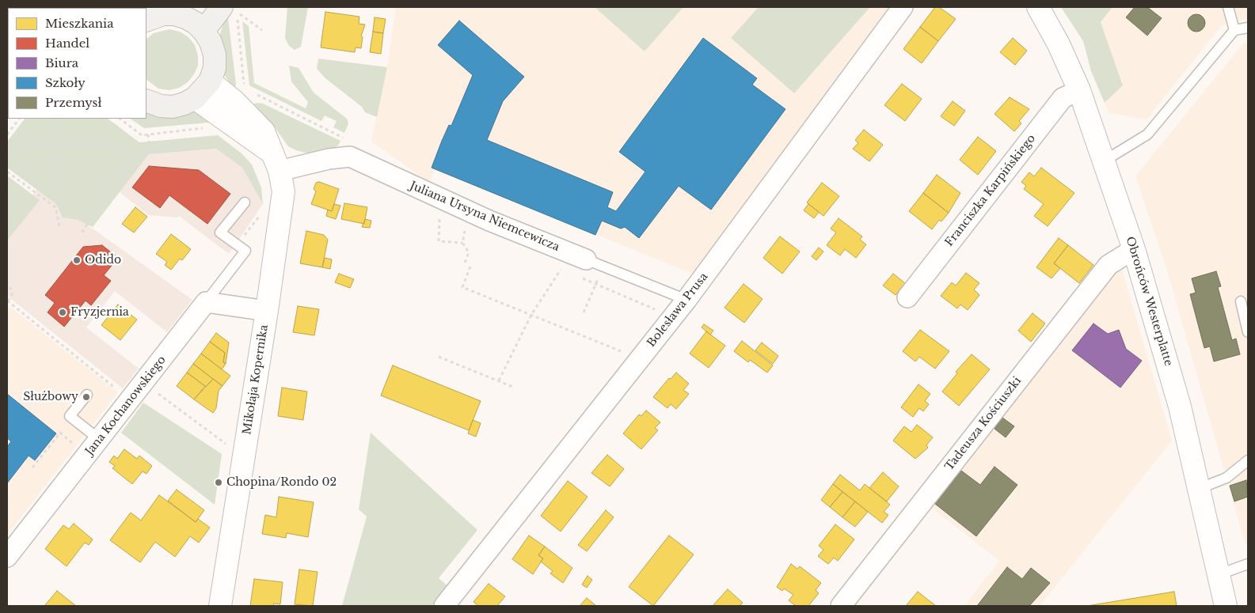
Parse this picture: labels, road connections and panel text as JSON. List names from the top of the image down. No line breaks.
{"streets":{"street":["Franciszka Karpińskiego","Juliana Ursyna Niemcewicza","Obrońców Westerplatte","Bolesława Prusa","Mikołaja Kopernika","Jana Kochanowskiego","Tadeusza Kościuszki"]},"crossings":[["Franciszka Karpińskiego","Obrońców Westerplatte"],["Juliana Ursyna Niemcewicza","Bolesława Prusa"],["Juliana Ursyna Niemcewicza","Mikołaja Kopernika"],["Obrońców Westerplatte","Tadeusza Kościuszki"]],"places":["Odido","Fryzjernia","Służbowy","Chopina/Rondo 02"],"legend":["Mieszkania","Handel","Biura","Szkoły","Przemysł"]}
